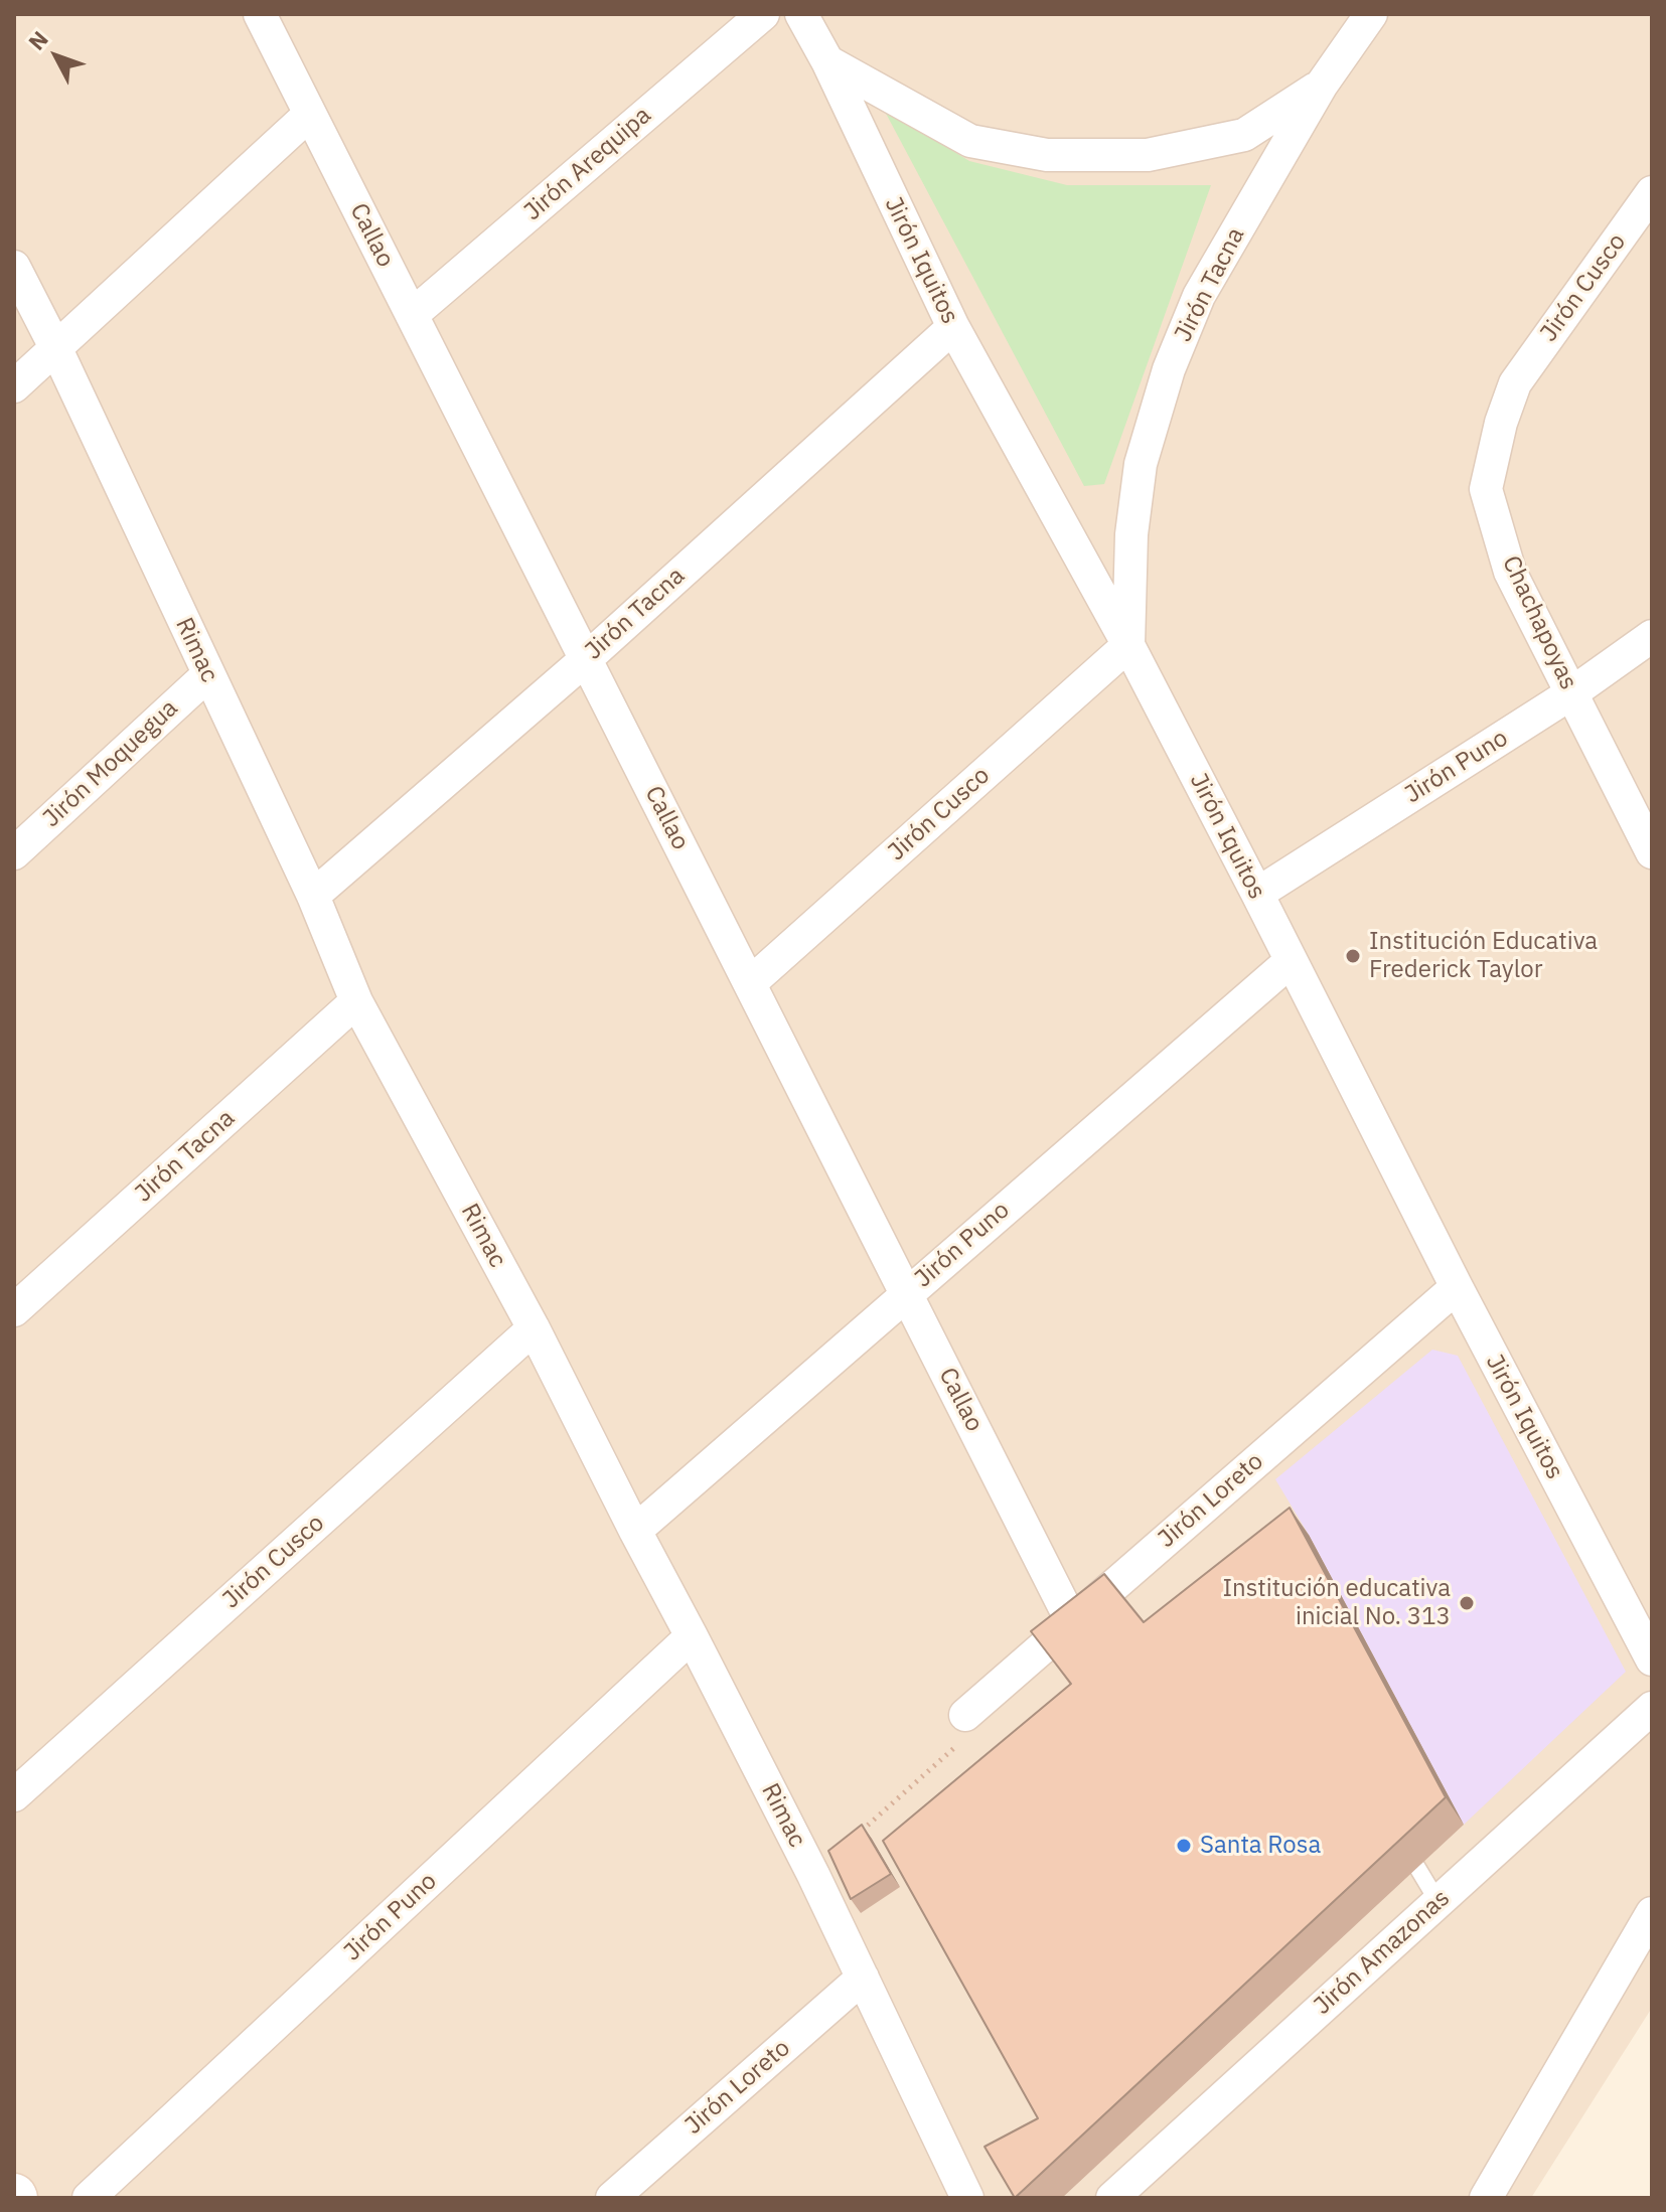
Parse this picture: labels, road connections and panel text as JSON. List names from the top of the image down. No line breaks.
{"streets":{"street":["Jirón Arequipa","Callao","Jirón Iquitos","Jirón Tacna","Jirón Cusco","Chachapoyas","Rimac","Jirón Moquegua","Jirón Puno","Jirón Loreto","Jirón Amazonas"]},"crossings":[["Jirón Arequipa","Callao"],["Callao","Jirón Tacna"],["Callao","Jirón Cusco"],["Callao","Jirón Puno"],["Callao","Jirón Loreto"],["Jirón Iquitos","Jirón Tacna"],["Jirón Iquitos","Jirón Cusco"],["Jirón Iquitos","Jirón Puno"],["Jirón Iquitos","Jirón Loreto"],["Jirón Tacna","Jirón Cusco"],["Jirón Tacna","Rimac"],["Jirón Cusco","Chachapoyas"],["Jirón Cusco","Rimac"],["Chachapoyas","Jirón Puno"],["Rimac","Jirón Moquegua"],["Rimac","Jirón Puno"],["Rimac","Jirón Loreto"]],"places":["Institución Educativa Frederick Taylor","Institución educativa inicial No. 313","Santa Rosa"],"north":"top left"}
